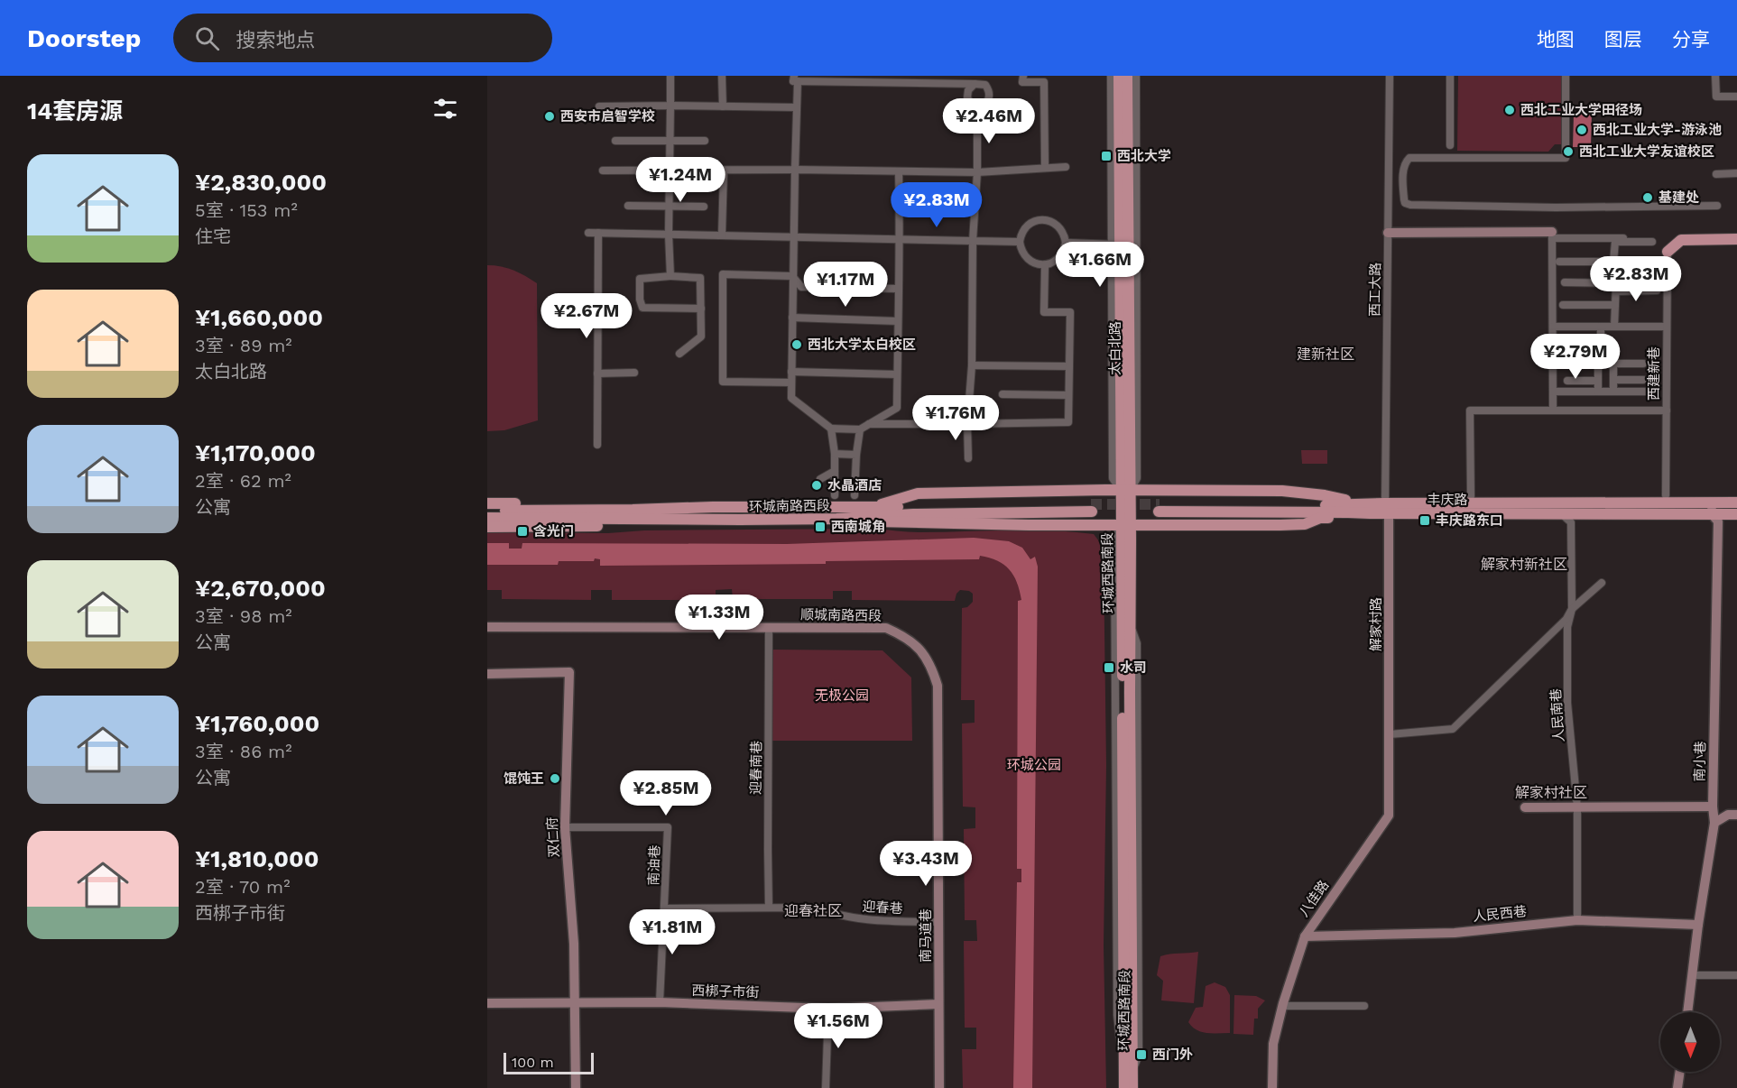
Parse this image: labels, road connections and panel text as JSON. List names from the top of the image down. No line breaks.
{"streets":{"main road":["太白北路","丰庆路","环城南路西段","环城西路南段"],"street":["西工大路","西建新巷","顺城南路西段","解家村路","人民南巷","南小巷","迎春南巷","双仁府","南油巷","八佳路","迎春巷","人民西巷","南马道巷","西梆子市街"]},"crossings":[["西工大路","丰庆路"],["西工大路","解家村路"],["太白北路","环城西路南段"],["丰庆路","解家村路"],["丰庆路","人民南巷"],["丰庆路","南小巷"],["顺城南路西段","迎春南巷"],["顺城南路西段","南马道巷"],["解家村路","八佳路"],["人民南巷","人民西巷"],["南小巷","人民西巷"],["迎春南巷","迎春巷"],["双仁府","南油巷"],["双仁府","西梆子市街"],["南油巷","迎春巷"],["八佳路","人民西巷"],["迎春巷","南马道巷"],["南马道巷","西梆子市街"]],"districts":["建新社区","解家村新社区","解家村社区","迎春社区"],"parks":["无极公园","环城公园"],"places":{"other":["西北工业大学田径场","西安市启智学校","西北工业大学-游泳池","西北工业大学友谊校区","基建处","西北大学太白校区","水晶酒店","馄饨王"],"transit":["西北大学","丰庆路东口","西南城角","含光门","水司","西门外"]},"scale_bar":"100 m","north":"bottom","page":{"header":"Doorstep","search":"搜索地点","nav":["地图","图层","分享"],"heading":"14套房源","price":["¥2.46M","¥1.24M","¥2.83M","¥1.66M","¥2.83M","¥1.17M","¥2.67M","¥2.79M","¥1.76M","¥1.33M","¥2.85M","¥3.43M","¥1.81M","¥1.56M"],"list":[{"name":"¥2,830,000","note":"5室 · 153 m² · 住宅"},{"name":"¥1,660,000","note":"3室 · 89 m² · 太白北路"},{"name":"¥1,170,000","note":"2室 · 62 m² · 公寓"},{"name":"¥2,670,000","note":"3室 · 98 m² · 公寓"},{"name":"¥1,760,000","note":"3室 · 86 m² · 公寓"},{"name":"¥1,810,000","note":"2室 · 70 m² · 西梆子市街"}],"scale":"100 m"}}
